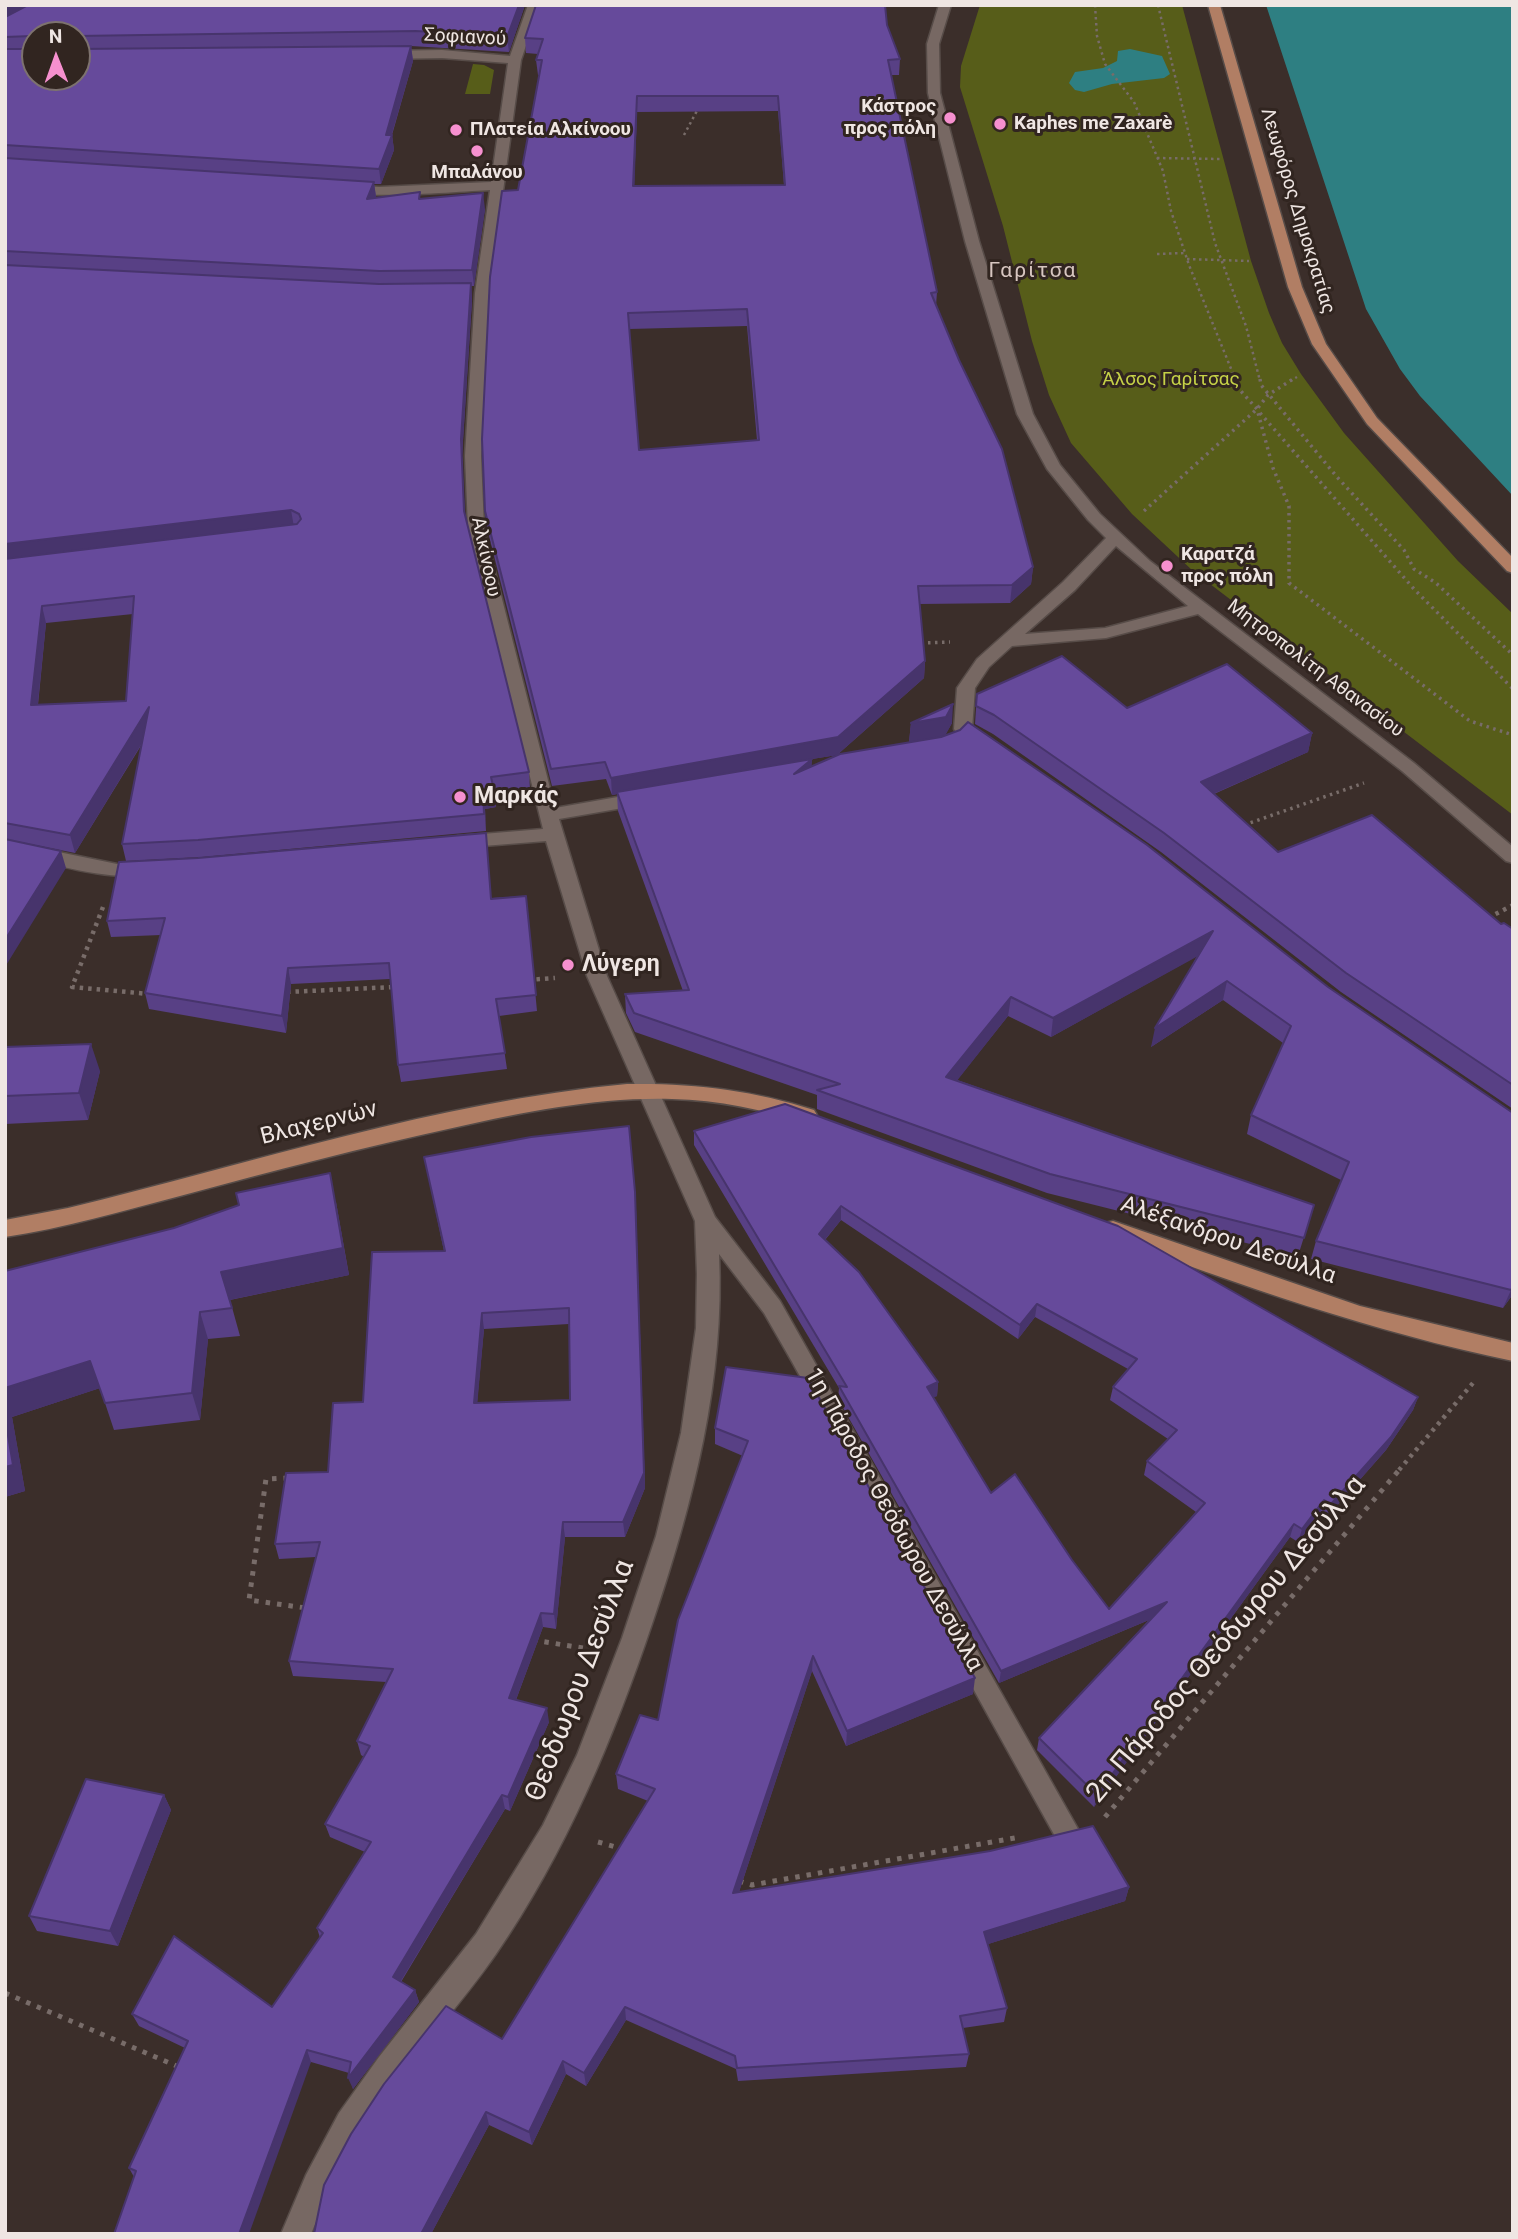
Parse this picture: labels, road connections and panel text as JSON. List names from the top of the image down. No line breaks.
{"streets":{"main road":["Λεωφόρος Δημοκρατίας","Βλαχερνών","Αλέξανδρου Δεσύλλα"],"street":["Σοφιανού","Αλκίνοου","Μητροπολίτη Αθανασίου","1η Πάροδος Θεόδωρου Δεσύλλα","Θεόδωρου Δεσύλλα"],"path":["2η Πάροδος Θεόδωρου Δεσύλλα"]},"crossings":[["Σοφιανού","Αλκίνοου"],["Αλκίνοου","Βλαχερνών"],["Αλκίνοου","Θεόδωρου Δεσύλλα"],["Βλαχερνών","Θεόδωρου Δεσύλλα"],["Αλέξανδρου Δεσύλλα","2η Πάροδος Θεόδωρου Δεσύλλα"],["1η Πάροδος Θεόδωρου Δεσύλλα","2η Πάροδος Θεόδωρου Δεσύλλα"],["1η Πάροδος Θεόδωρου Δεσύλλα","Θεόδωρου Δεσύλλα"]],"districts":["Γαρίτσα"],"parks":["Άλσος Γαρίτσας"],"places":["Κάστρος προς πόλη","Kaphes me Zaxarè","ΠΛατεία Αλκίνοου","Μπαλάνου","Καρατζά προς πόλη","Μαρκάς","Λύγερη"],"north":"top"}
